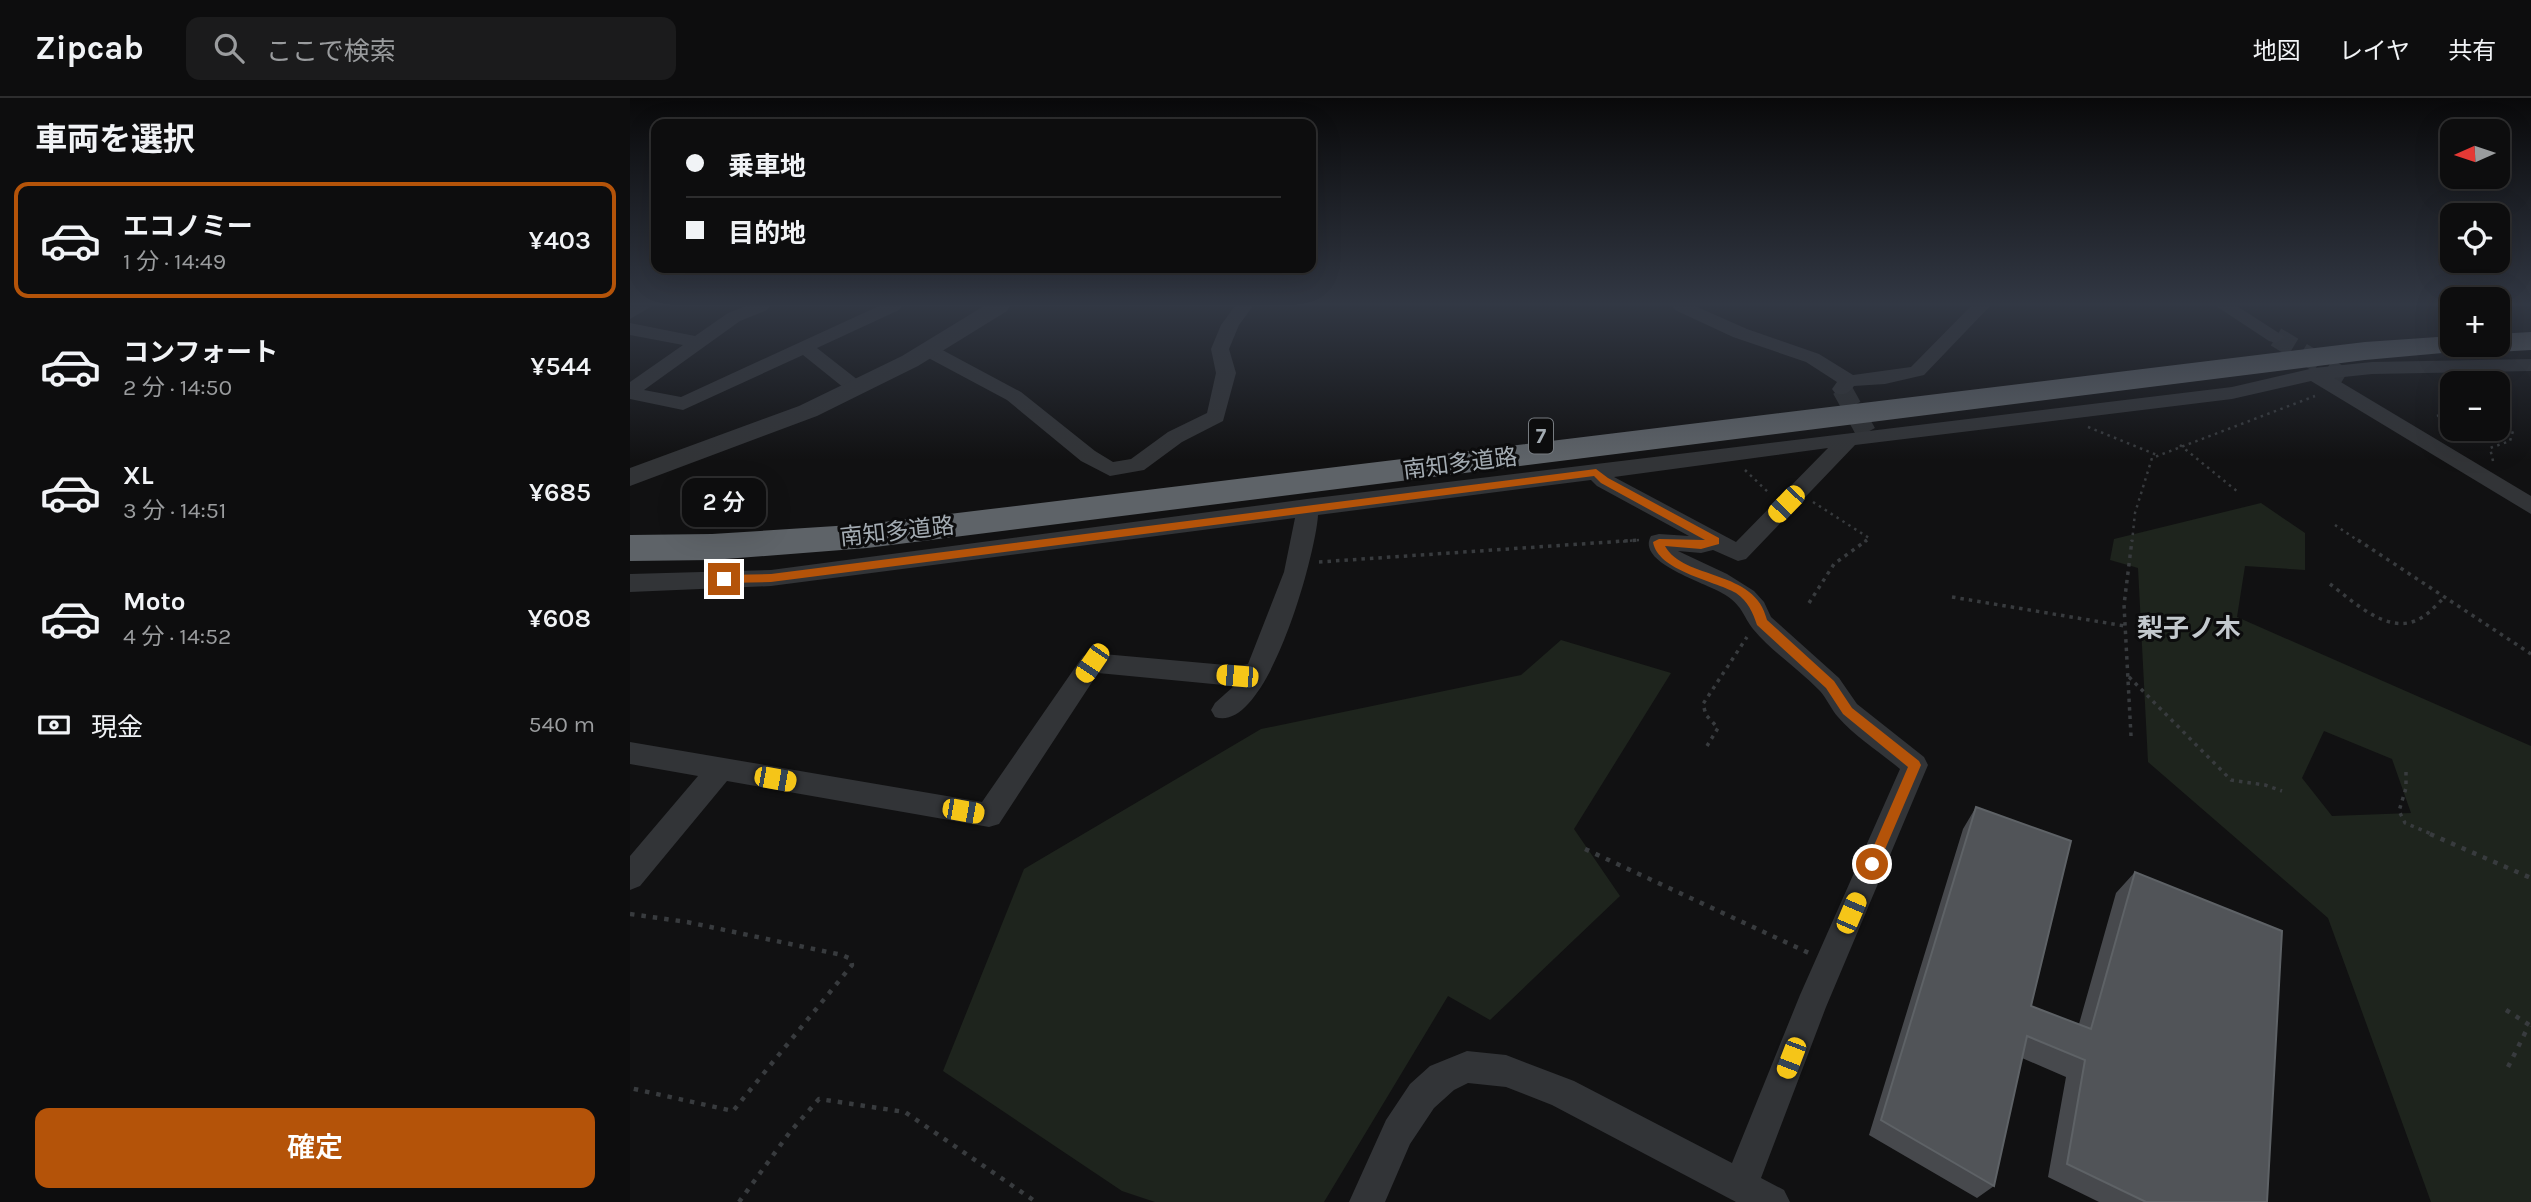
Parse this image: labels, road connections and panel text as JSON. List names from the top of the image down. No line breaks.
{"streets":{"highway":["7","南知多道路"]},"districts":["梨子ノ木"],"north":"left","page":{"header":"Zipcab","search":"ここで検索","nav":["地図","レイヤ","共有"],"heading":"車両を選択","map_buttons":["+","−"],"banner":["乗車地","目的地"],"list":[{"name":"エコノミー","note":"1 分 · 14:49","value":"¥403"},{"name":"コンフォート","note":"2 分 · 14:50","value":"¥544"},{"name":"XL","note":"3 分 · 14:51","value":"¥685"},{"name":"Moto","note":"4 分 · 14:52","value":"¥608"}],"bubble":"2 分","pay":["現金","540 m"],"buttons":"確定"}}
